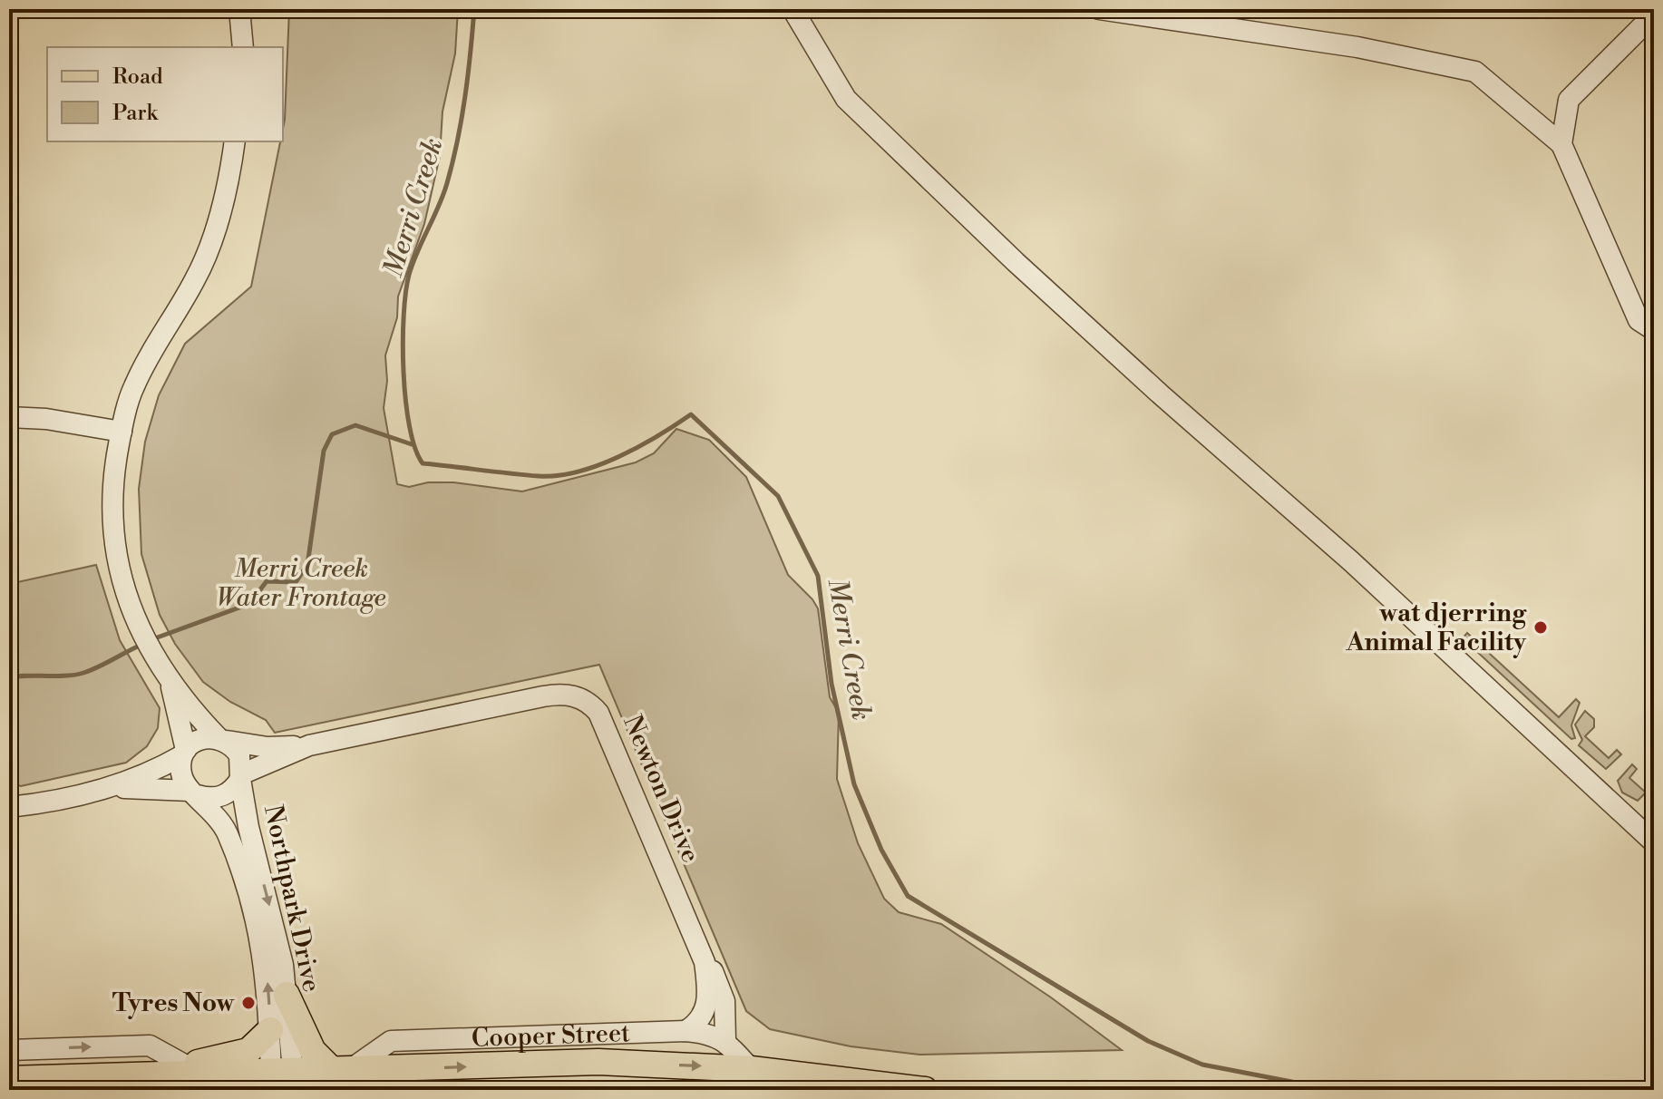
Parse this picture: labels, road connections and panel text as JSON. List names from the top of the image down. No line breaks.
{"streets":{"main road":["Cooper Street"],"street":["Newton Drive","Northpark Drive"]},"crossings":[["Newton Drive","Northpark Drive"],["Newton Drive","Cooper Street"],["Northpark Drive","Cooper Street"]],"water":["Merri Creek"],"parks":["Merri Creek Water Frontage"],"places":["wat djerring Animal Facility","Tyres Now"],"legend":["Road","Park"]}
